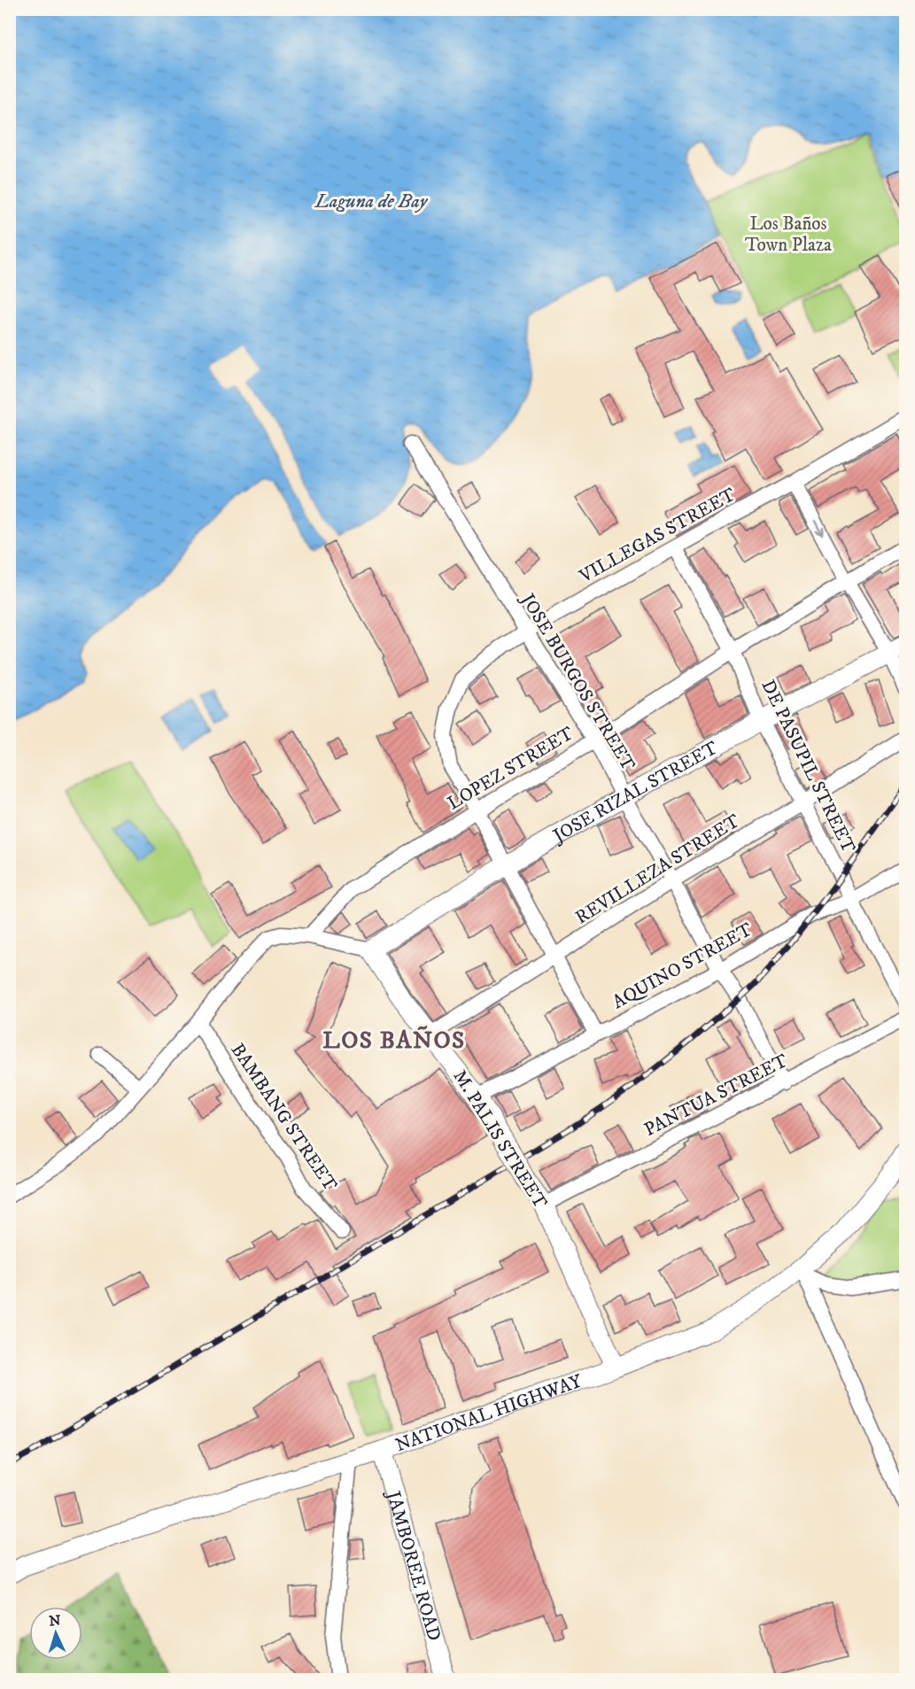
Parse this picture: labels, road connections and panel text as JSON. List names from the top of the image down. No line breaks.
{"streets":{"main road":["JOSE RIZAL STREET","M. PALIS STREET","NATIONAL HIGHWAY","JAMBOREE ROAD"],"street":["VILLEGAS STREET","JOSE BURGOS STREET","DE PASUPIL STREET","LOPEZ STREET","REVILLEZA STREET","AQUINO STREET","PANTUA STREET","BAMBANG STREET"]},"crossings":[["VILLEGAS STREET","JOSE BURGOS STREET"],["VILLEGAS STREET","DE PASUPIL STREET"],["VILLEGAS STREET","LOPEZ STREET"],["VILLEGAS STREET","JOSE RIZAL STREET"],["VILLEGAS STREET","REVILLEZA STREET"],["VILLEGAS STREET","AQUINO STREET"],["JOSE BURGOS STREET","LOPEZ STREET"],["JOSE BURGOS STREET","JOSE RIZAL STREET"],["JOSE BURGOS STREET","REVILLEZA STREET"],["JOSE BURGOS STREET","AQUINO STREET"],["JOSE BURGOS STREET","PANTUA STREET"],["DE PASUPIL STREET","LOPEZ STREET"],["DE PASUPIL STREET","JOSE RIZAL STREET"],["DE PASUPIL STREET","REVILLEZA STREET"],["DE PASUPIL STREET","AQUINO STREET"],["JOSE RIZAL STREET","M. PALIS STREET"],["REVILLEZA STREET","M. PALIS STREET"],["AQUINO STREET","M. PALIS STREET"],["PANTUA STREET","M. PALIS STREET"],["M. PALIS STREET","NATIONAL HIGHWAY"],["NATIONAL HIGHWAY","JAMBOREE ROAD"]],"districts":["LOS BAÑOS"],"water":["Laguna de Bay"],"parks":["Los Baños Town Plaza"],"north":"top"}
